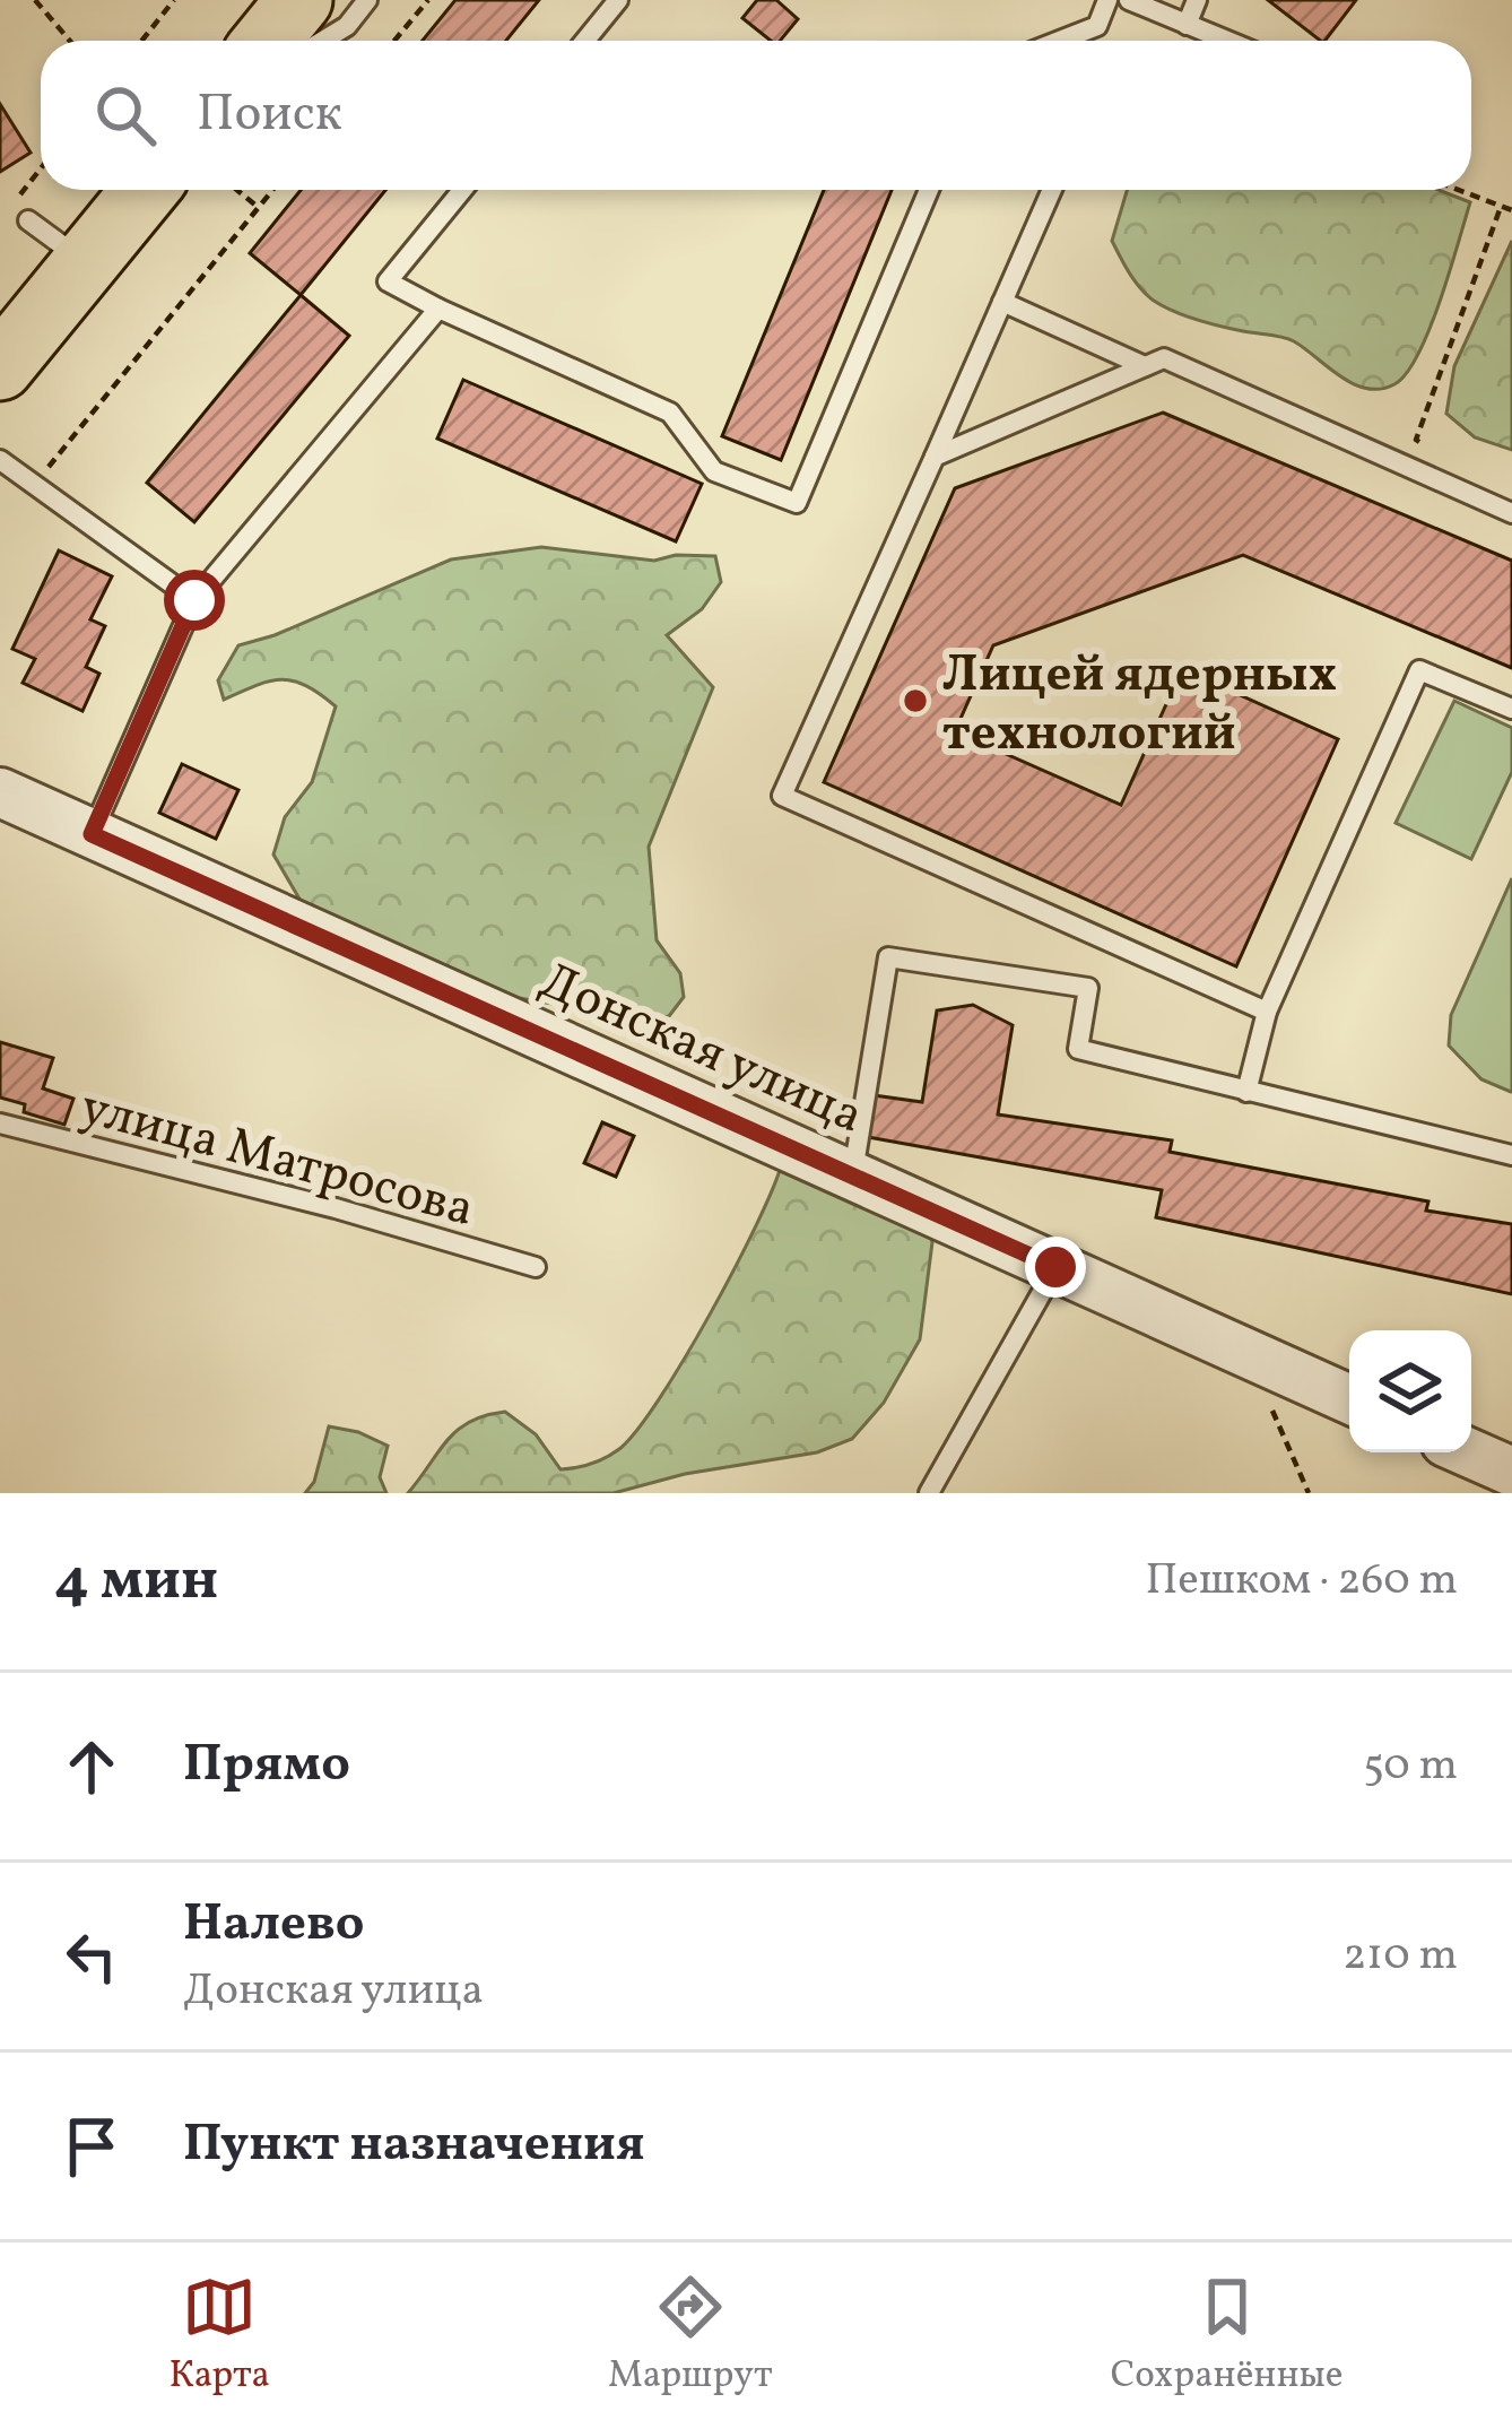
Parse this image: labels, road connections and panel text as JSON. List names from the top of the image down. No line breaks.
{"streets":{"street":["Донская улица"],"lane":["улица Матросова"]},"places":["Лицей ядерных технологий"],"page":{"search":"Поиск","heading":["4 мин","Пешком · 260 m"],"list":[["Прямо","50 m"],["Налево","Донская улица","210 m"],"Пункт назначения"],"nav":["Карта","Маршрут","Сохранённые"]}}
